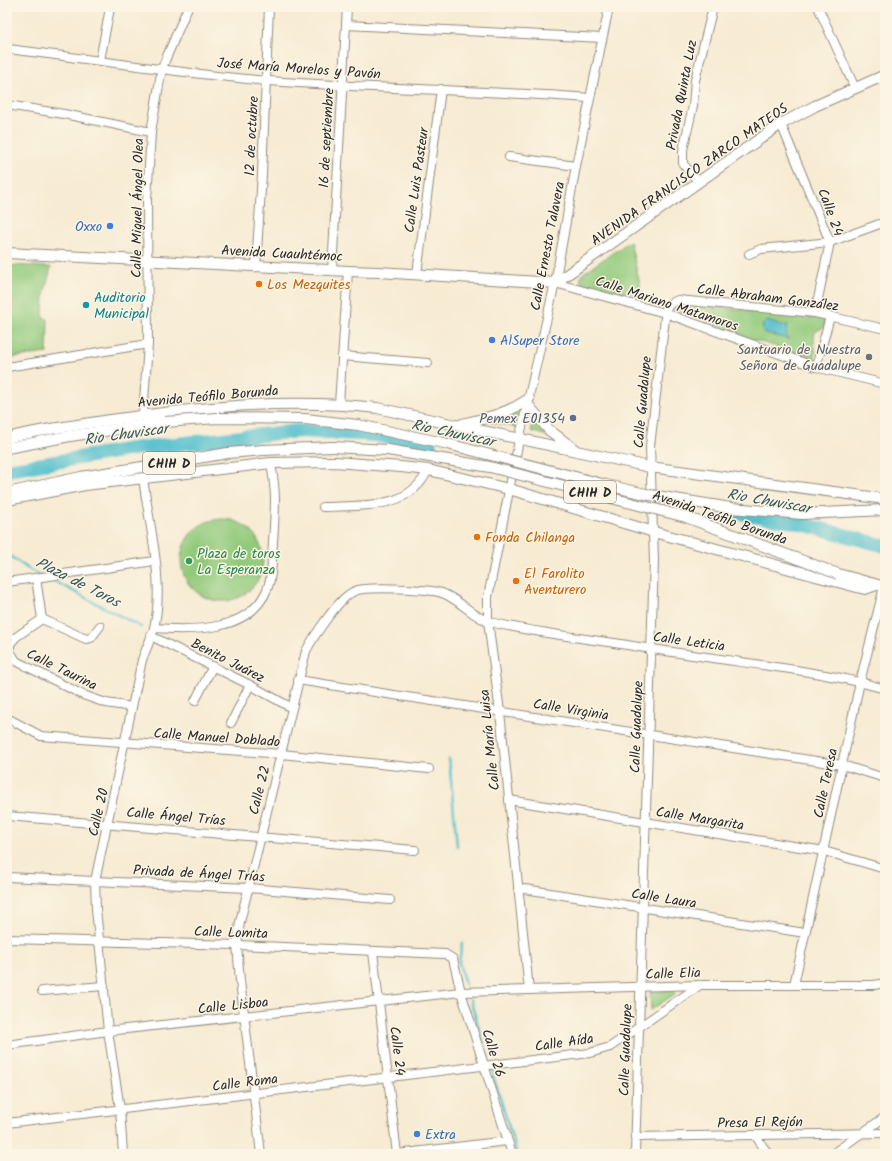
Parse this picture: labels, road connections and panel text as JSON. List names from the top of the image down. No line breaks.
{"streets":{"main road":["AVENIDA FRANCISCO ZARCO MATEOS","Avenida Cuauhtémoc","Avenida Teófilo Borunda","CHIH D"],"street":["José María Morelos y Pavón","Privada Quinta Luz","12 de octubre","16 de septiembre","Calle Luis Pasteur","Calle Miguel Ángel Olea","Calle 24","Calle Ernesto Talavera","Calle Abraham González","Calle Mariano Matamoros","Calle Guadalupe","Calle Leticia","Benito Juárez","Calle Taurina","Calle Virginia","Calle Manuel Doblado","Calle María Luisa","Calle Teresa","Calle 22","Calle 20","Calle Ángel Trías","Calle Margarita","Privada de Ángel Trías","Calle Laura","Calle Lomita","Calle Elia","Calle Lisboa","Calle Aída","Calle 26","Calle Roma","Presa El Rejón"]},"crossings":[["José María Morelos y Pavón","12 de octubre"],["José María Morelos y Pavón","16 de septiembre"],["José María Morelos y Pavón","Calle Luis Pasteur"],["José María Morelos y Pavón","Calle Miguel Ángel Olea"],["José María Morelos y Pavón","Calle Ernesto Talavera"],["Privada Quinta Luz","AVENIDA FRANCISCO ZARCO MATEOS"],["12 de octubre","Avenida Cuauhtémoc"],["16 de septiembre","Avenida Cuauhtémoc"],["AVENIDA FRANCISCO ZARCO MATEOS","Calle 24"],["AVENIDA FRANCISCO ZARCO MATEOS","Calle Ernesto Talavera"],["AVENIDA FRANCISCO ZARCO MATEOS","Avenida Cuauhtémoc"],["AVENIDA FRANCISCO ZARCO MATEOS","Calle Mariano Matamoros"],["Calle Luis Pasteur","Avenida Cuauhtémoc"],["Calle Miguel Ángel Olea","Avenida Cuauhtémoc"],["Calle Miguel Ángel Olea","Avenida Teófilo Borunda"],["Calle 24","Calle Abraham González"],["Calle 24","Calle Lomita"],["Calle 24","Calle Lisboa"],["Calle 24","Calle Roma"],["Calle Ernesto Talavera","Avenida Cuauhtémoc"],["Calle Ernesto Talavera","Calle Mariano Matamoros"],["Calle Ernesto Talavera","Avenida Teófilo Borunda"],["Calle Ernesto Talavera","Calle María Luisa"],["Avenida Cuauhtémoc","Calle Mariano Matamoros"],["Calle Abraham González","Calle Guadalupe"],["Calle Mariano Matamoros","Calle Guadalupe"],["Avenida Teófilo Borunda","Calle Guadalupe"],["Avenida Teófilo Borunda","Calle María Luisa"],["Avenida Teófilo Borunda","Calle Teresa"],["Avenida Teófilo Borunda","Calle 20"],["Calle Guadalupe","Calle Leticia"],["Calle Guadalupe","Calle Virginia"],["Calle Guadalupe","Calle Margarita"],["Calle Guadalupe","Calle Laura"],["Calle Guadalupe","Calle Elia"],["Calle Guadalupe","Calle Aída"],["Calle Guadalupe","Presa El Rejón"],["Calle Leticia","Calle María Luisa"],["Calle Leticia","Calle Teresa"],["Calle Leticia","Calle 22"],["Benito Juárez","Calle 22"],["Benito Juárez","Calle 20"],["Calle Taurina","Calle 20"],["Calle Virginia","Calle María Luisa"],["Calle Virginia","Calle Teresa"],["Calle Virginia","Calle 22"],["Calle Manuel Doblado","Calle 22"],["Calle Manuel Doblado","Calle 20"],["Calle María Luisa","Calle 22"],["Calle María Luisa","Calle Margarita"],["Calle María Luisa","Calle Laura"],["Calle María Luisa","Calle Elia"],["Calle Teresa","Calle Margarita"],["Calle Teresa","Calle Laura"],["Calle Teresa","Calle Elia"],["Calle 22","Calle Ángel Trías"],["Calle 22","Privada de Ángel Trías"],["Calle 22","Calle Lomita"],["Calle 22","Calle Lisboa"],["Calle 22","Calle Roma"],["Calle 20","Calle Ángel Trías"],["Calle 20","Privada de Ángel Trías"],["Calle 20","Calle Lomita"],["Calle 20","Calle Lisboa"],["Calle 20","Calle Roma"],["Calle Lomita","Calle 26"],["Calle Elia","Calle Lisboa"],["Calle Elia","Calle Aída"],["Calle Elia","Calle 26"],["Calle Lisboa","Calle 26"],["Calle Aída","Calle 26"],["Calle Aída","Calle Roma"],["Calle 26","Calle Roma"]],"water":["Rio Chuviscar","Plaza de Toros"],"places":["Oxxo","Los Mezquites","Auditorio Municipal","AlSuper Store","Santuario de Nuestra Señora de Guadalupe","Pemex E01354","Fonda Chilanga","Plaza de toros La Esperanza","El Farolito Aventurero","Extra"]}
